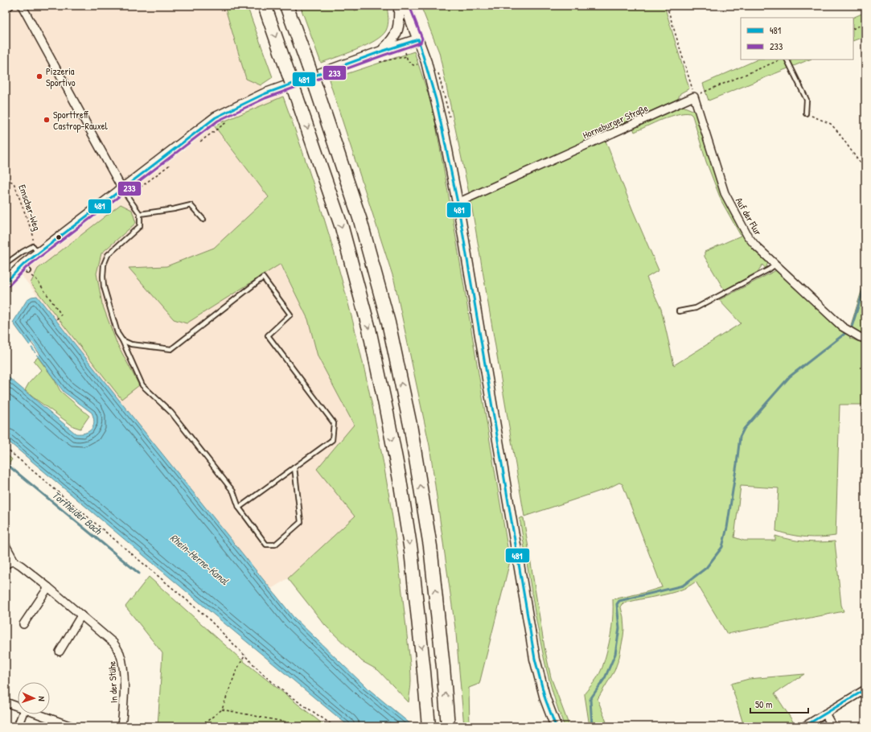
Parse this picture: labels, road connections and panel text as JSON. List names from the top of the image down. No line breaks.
{"streets":{"street":["Horneburger Straße","Auf der Flur","In der Stühe"],"path":["Emscher-Weg"]},"crossings":[["Horneburger Straße","Auf der Flur"]],"water":["Torfheider Bach","Rhein-Herne-Kanal"],"places":["Pizzeria Sportivo","Sporttreff Castrop-Rauxel"],"lines":["transit line 233","transit line 481"],"legend":["481","233"],"scale_bar":"50 m","north":"right"}
